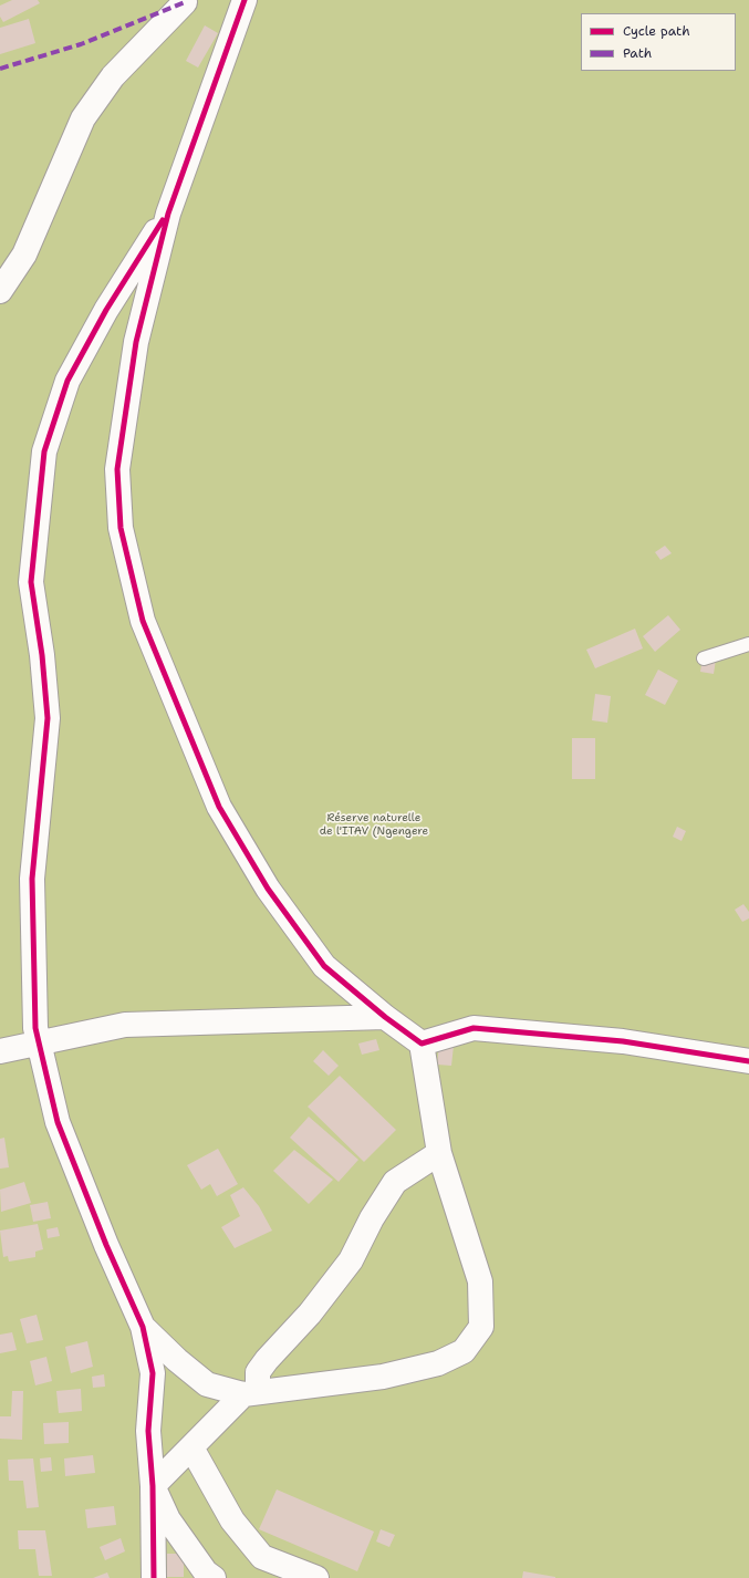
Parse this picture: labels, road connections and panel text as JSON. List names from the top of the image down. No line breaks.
{"parks":["Réserve naturelle de l'ITAV (Ngengere"],"legend":["Cycle path","Path"]}
